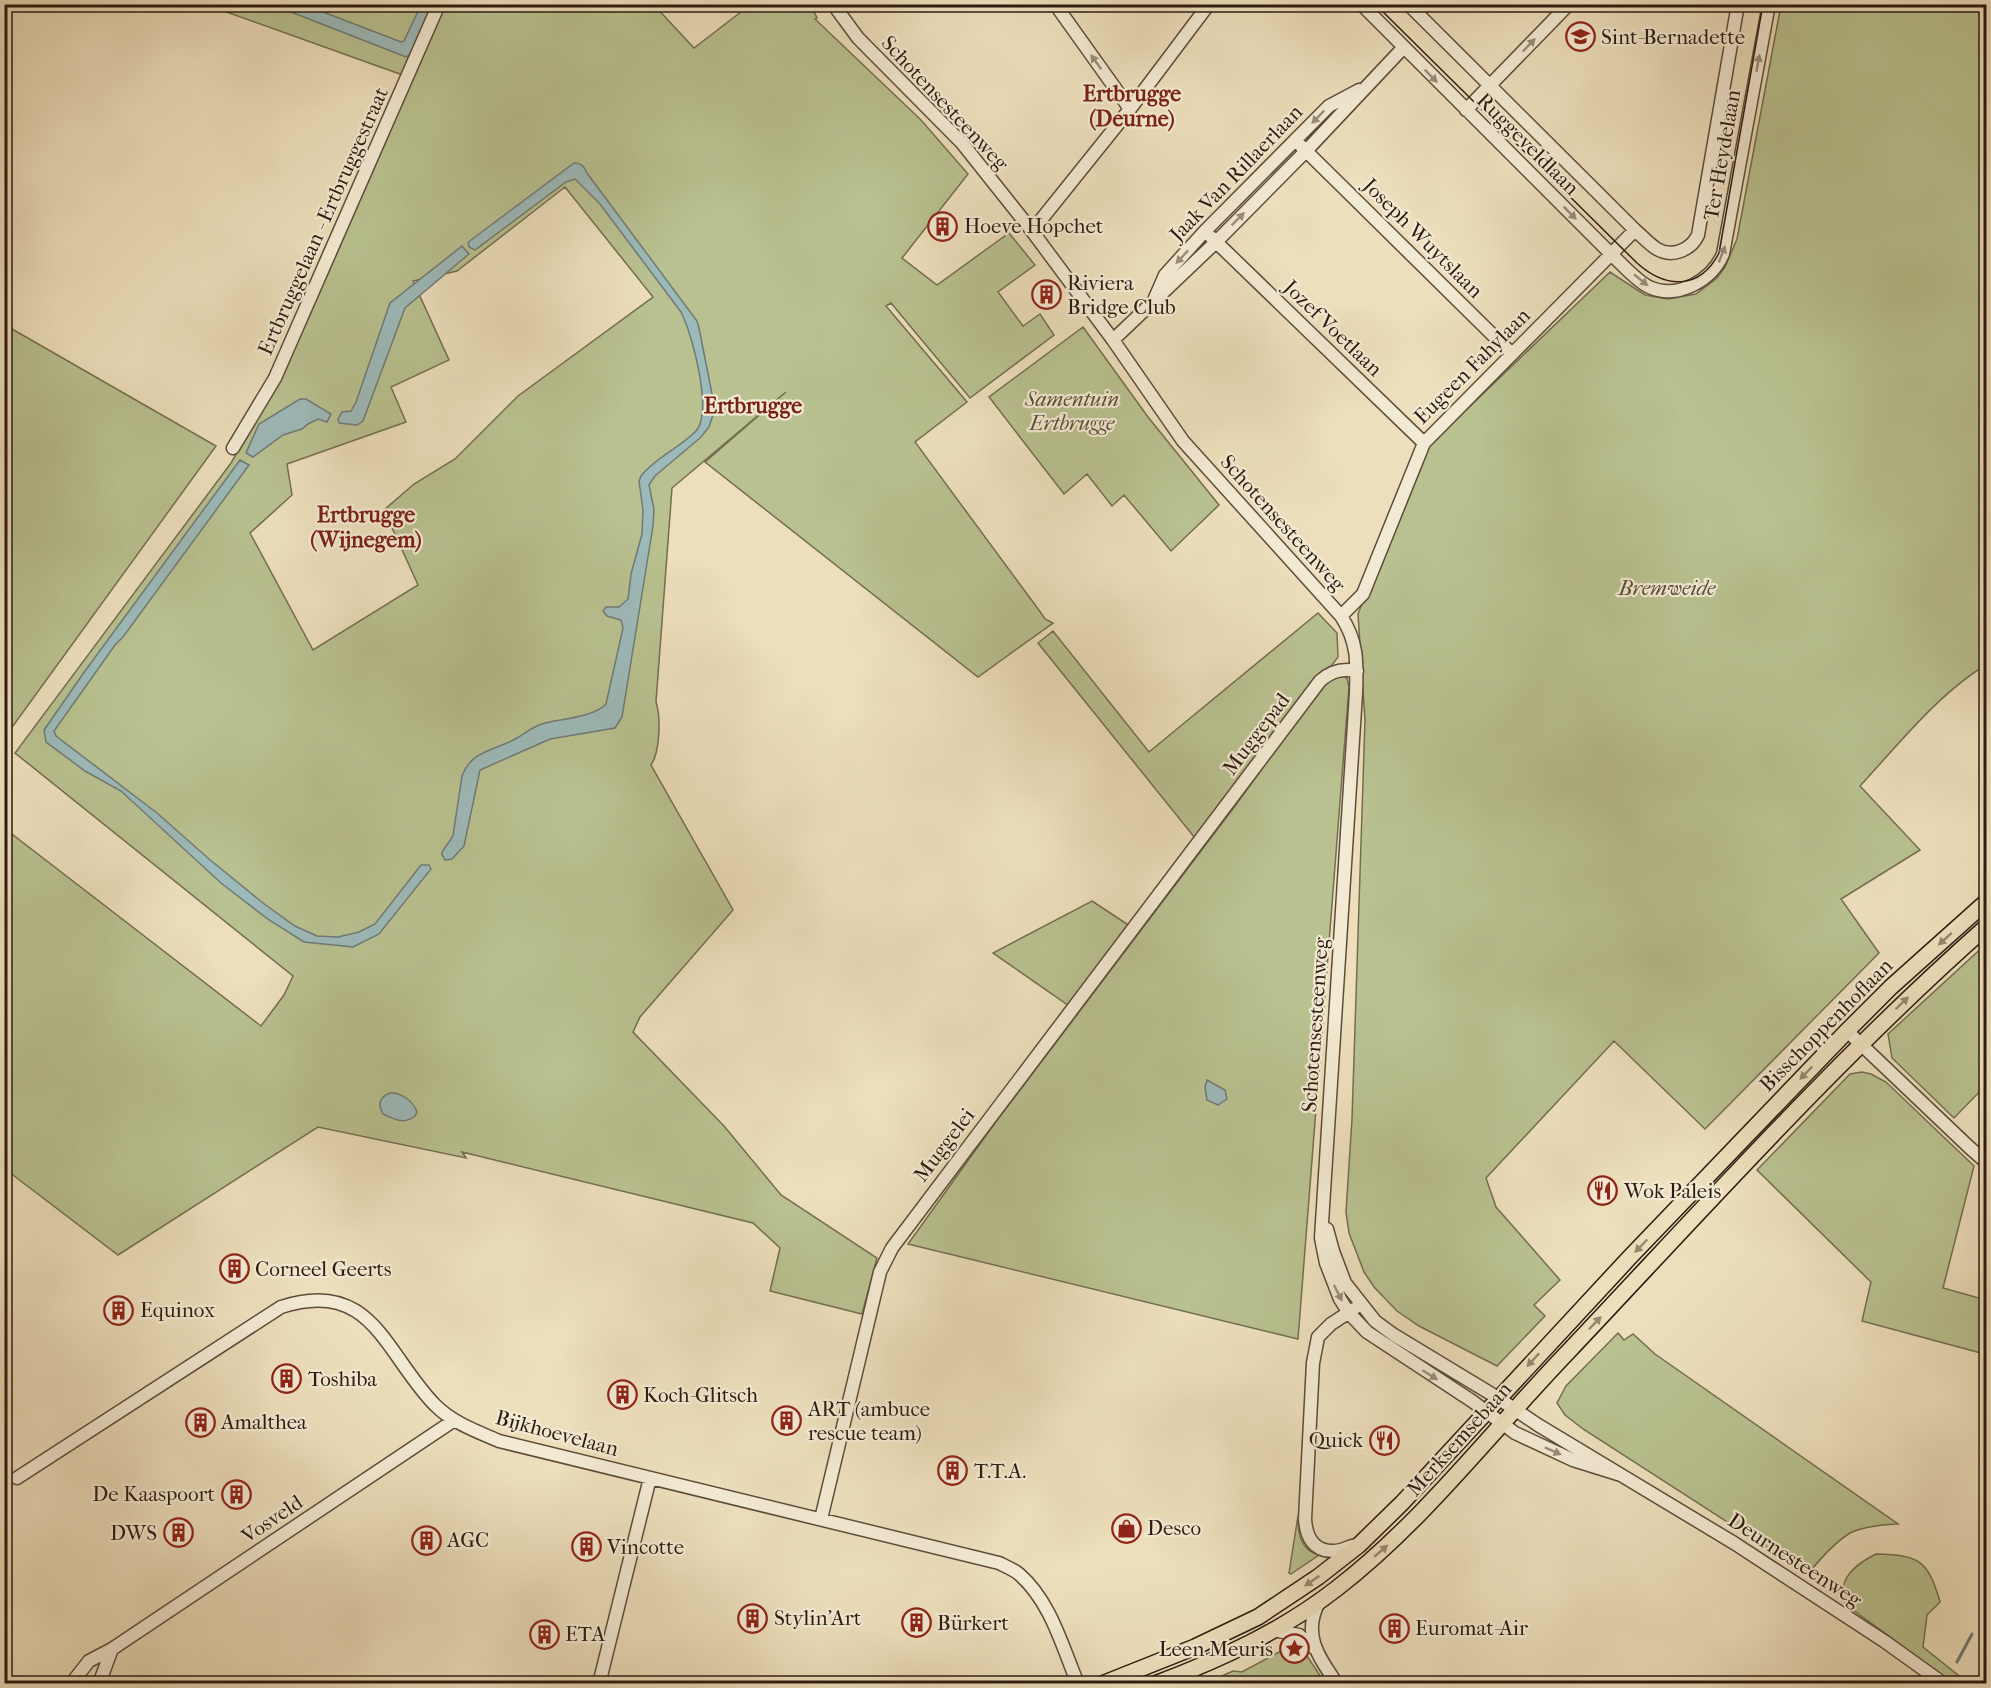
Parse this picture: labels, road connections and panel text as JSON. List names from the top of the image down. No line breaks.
{"streets":{"main road":["Bisschoppenhoflaan","Merksemsebaan"],"street":["Schotensesteenweg","Ruggeveldlaan","Ter Heydelaan","Jaak Van Rillaerlaan","Ertbruggelaan - Ertbruggestraat","Joseph Wuytslaan","Jozef Voetlaan","Eugeen Fahylaan","Muggepad","Muggelei","Bijkhoevelaan","Vosveld","Deurnesteenweg"]},"crossings":[["Schotensesteenweg","Jaak Van Rillaerlaan"],["Schotensesteenweg","Eugeen Fahylaan"],["Schotensesteenweg","Muggepad"],["Schotensesteenweg","Deurnesteenweg"],["Ruggeveldlaan","Ter Heydelaan"],["Ruggeveldlaan","Jaak Van Rillaerlaan"],["Ruggeveldlaan","Eugeen Fahylaan"],["Jaak Van Rillaerlaan","Joseph Wuytslaan"],["Jaak Van Rillaerlaan","Jozef Voetlaan"],["Joseph Wuytslaan","Eugeen Fahylaan"],["Jozef Voetlaan","Eugeen Fahylaan"],["Muggepad","Muggelei"],["Bisschoppenhoflaan","Merksemsebaan"],["Muggelei","Bijkhoevelaan"],["Bijkhoevelaan","Vosveld"],["Merksemsebaan","Deurnesteenweg"]],"one_way":["Ter Heydelaan"],"districts":["Ertbrugge (Deurne)","Ertbrugge","Ertbrugge (Wijnegem)"],"parks":["Samentuin Ertbrugge","Bremweide"],"places":{"school or university":["Sint-Bernadette"],"building":["Hoeve Hopchet","Riviera Bridge Club","Corneel Geerts","Equinox","Toshiba","Koch-Glitsch","ART (ambuce rescue team)","Amalthea","T.T.A.","De Kaaspoort","DWS","AGC","Vincotte","Stylin'Art","Bürkert","Euromat-Air","ETA"],"restaurant":["Wok Paleis","Quick"],"shop":["Desco"],"place":["Leen Meuris"]}}
